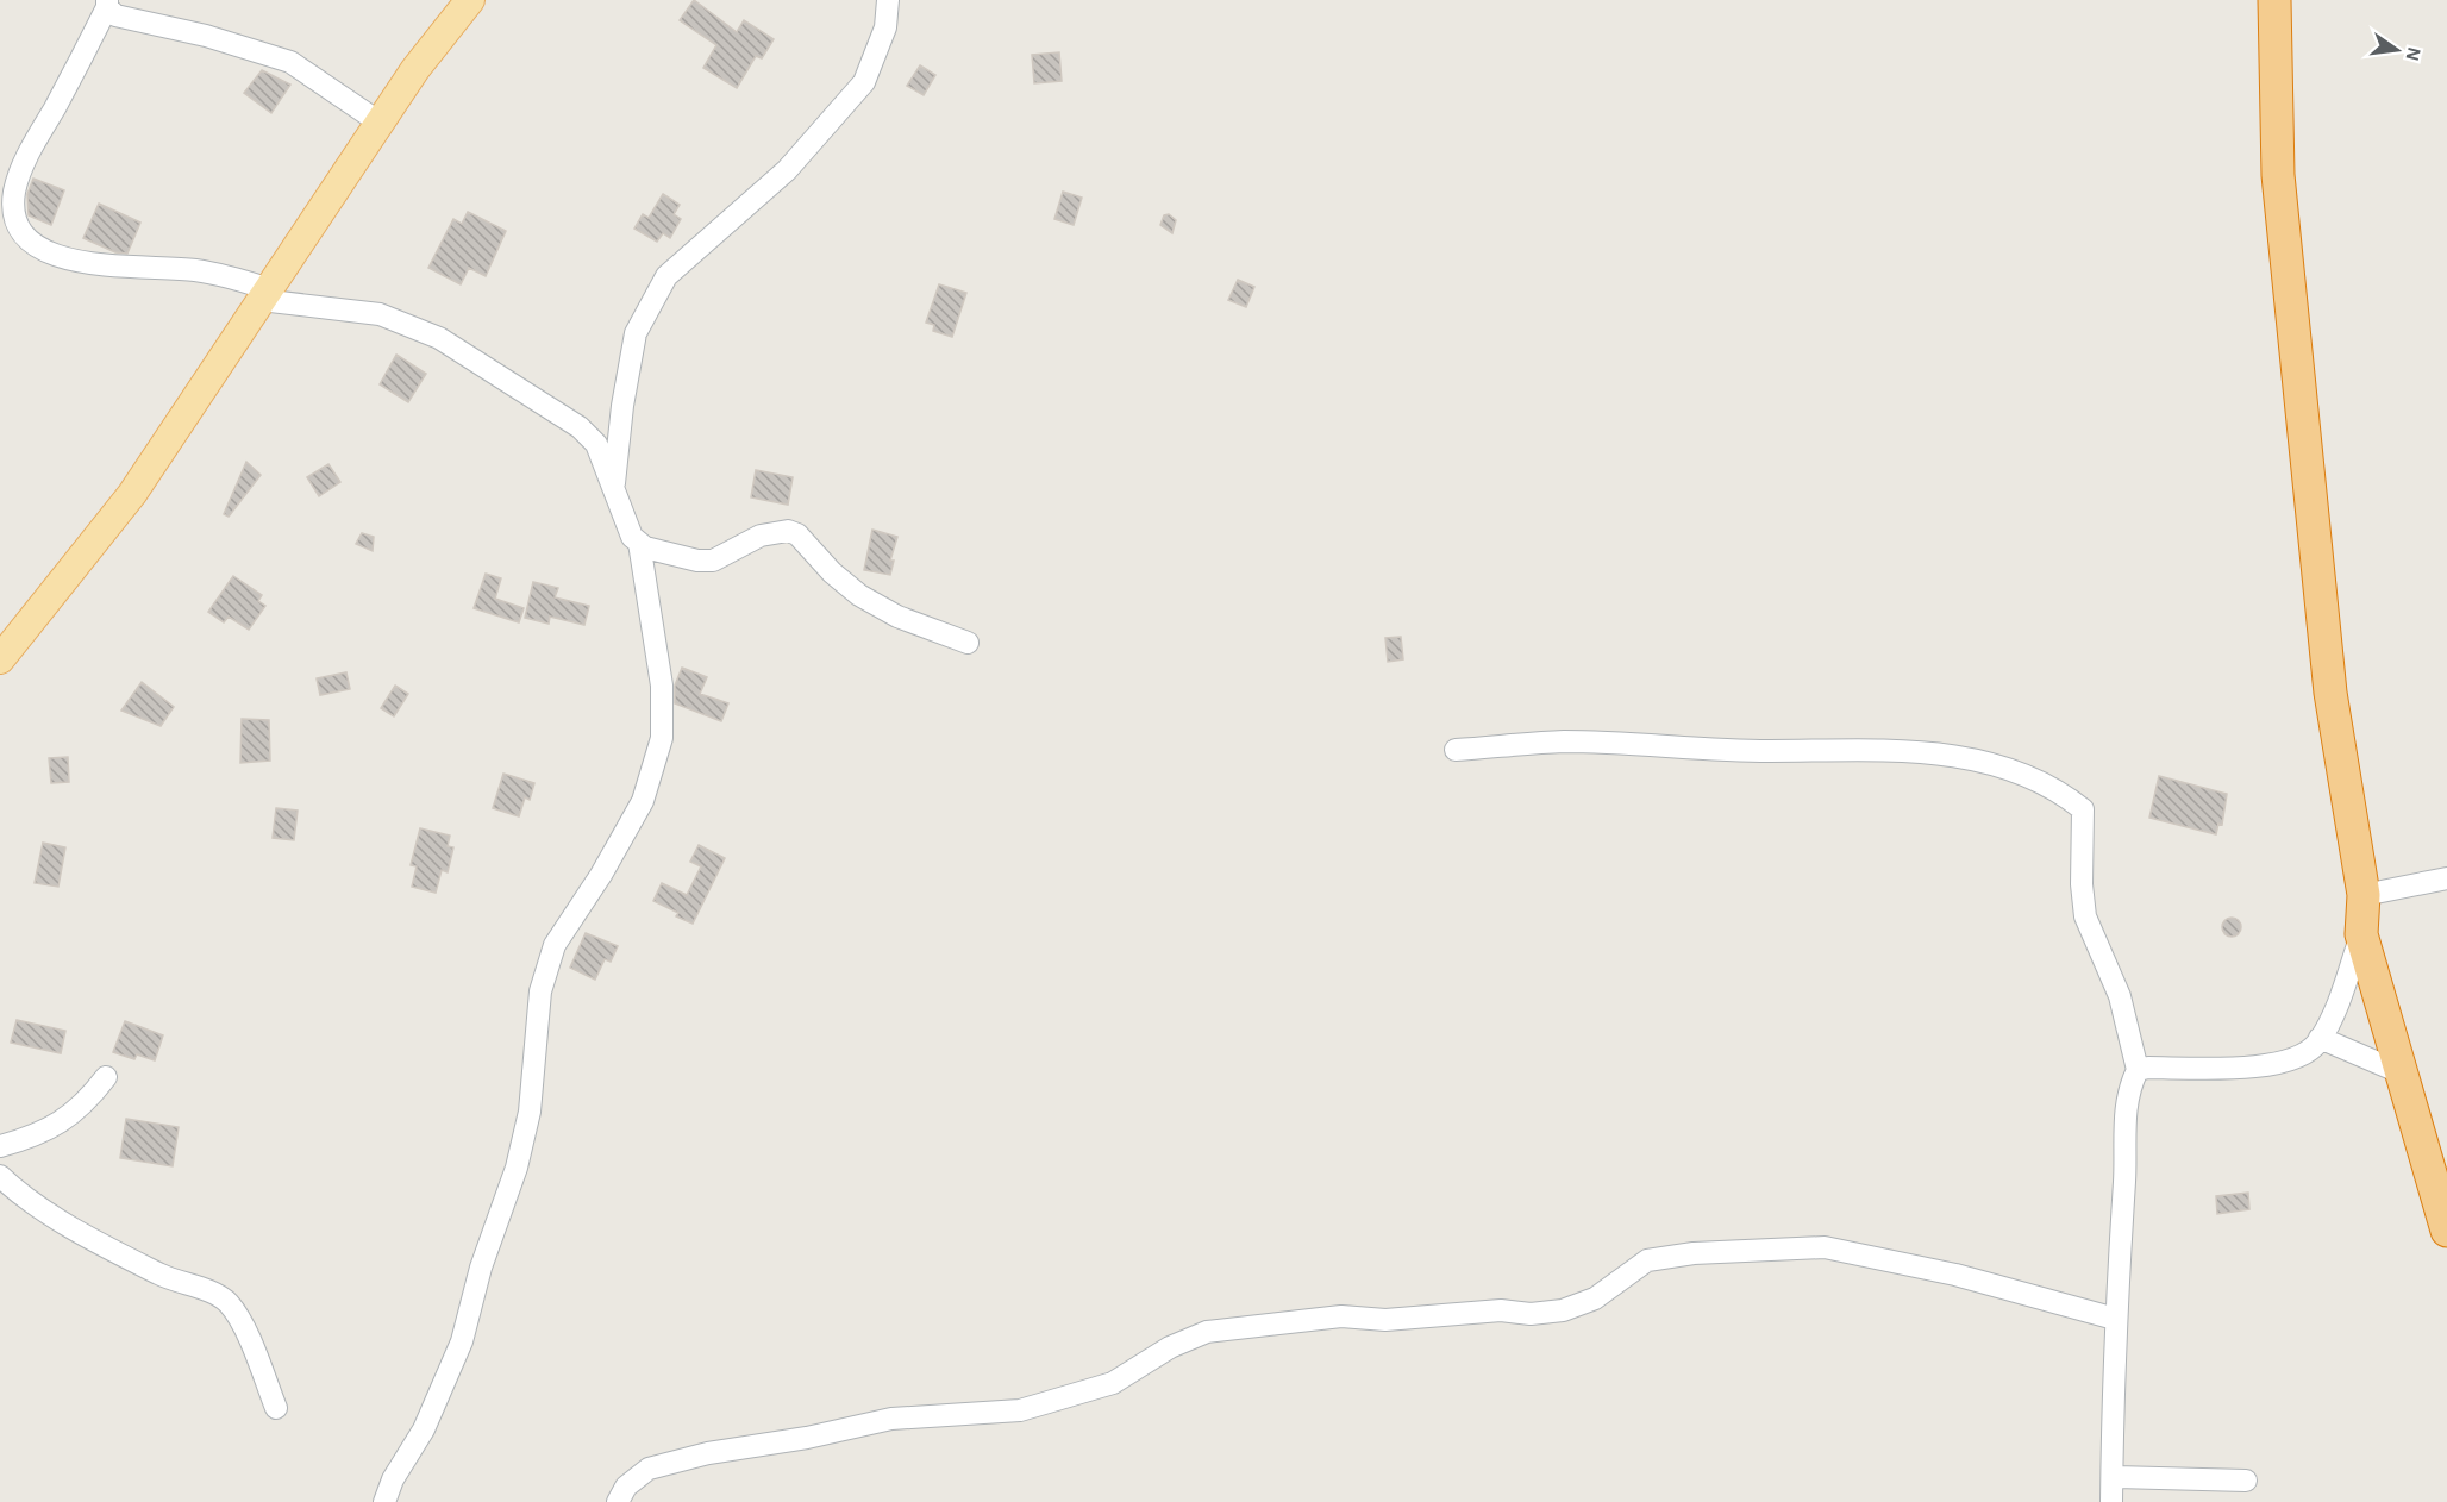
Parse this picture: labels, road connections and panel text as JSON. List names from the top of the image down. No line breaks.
{"north":"right"}
